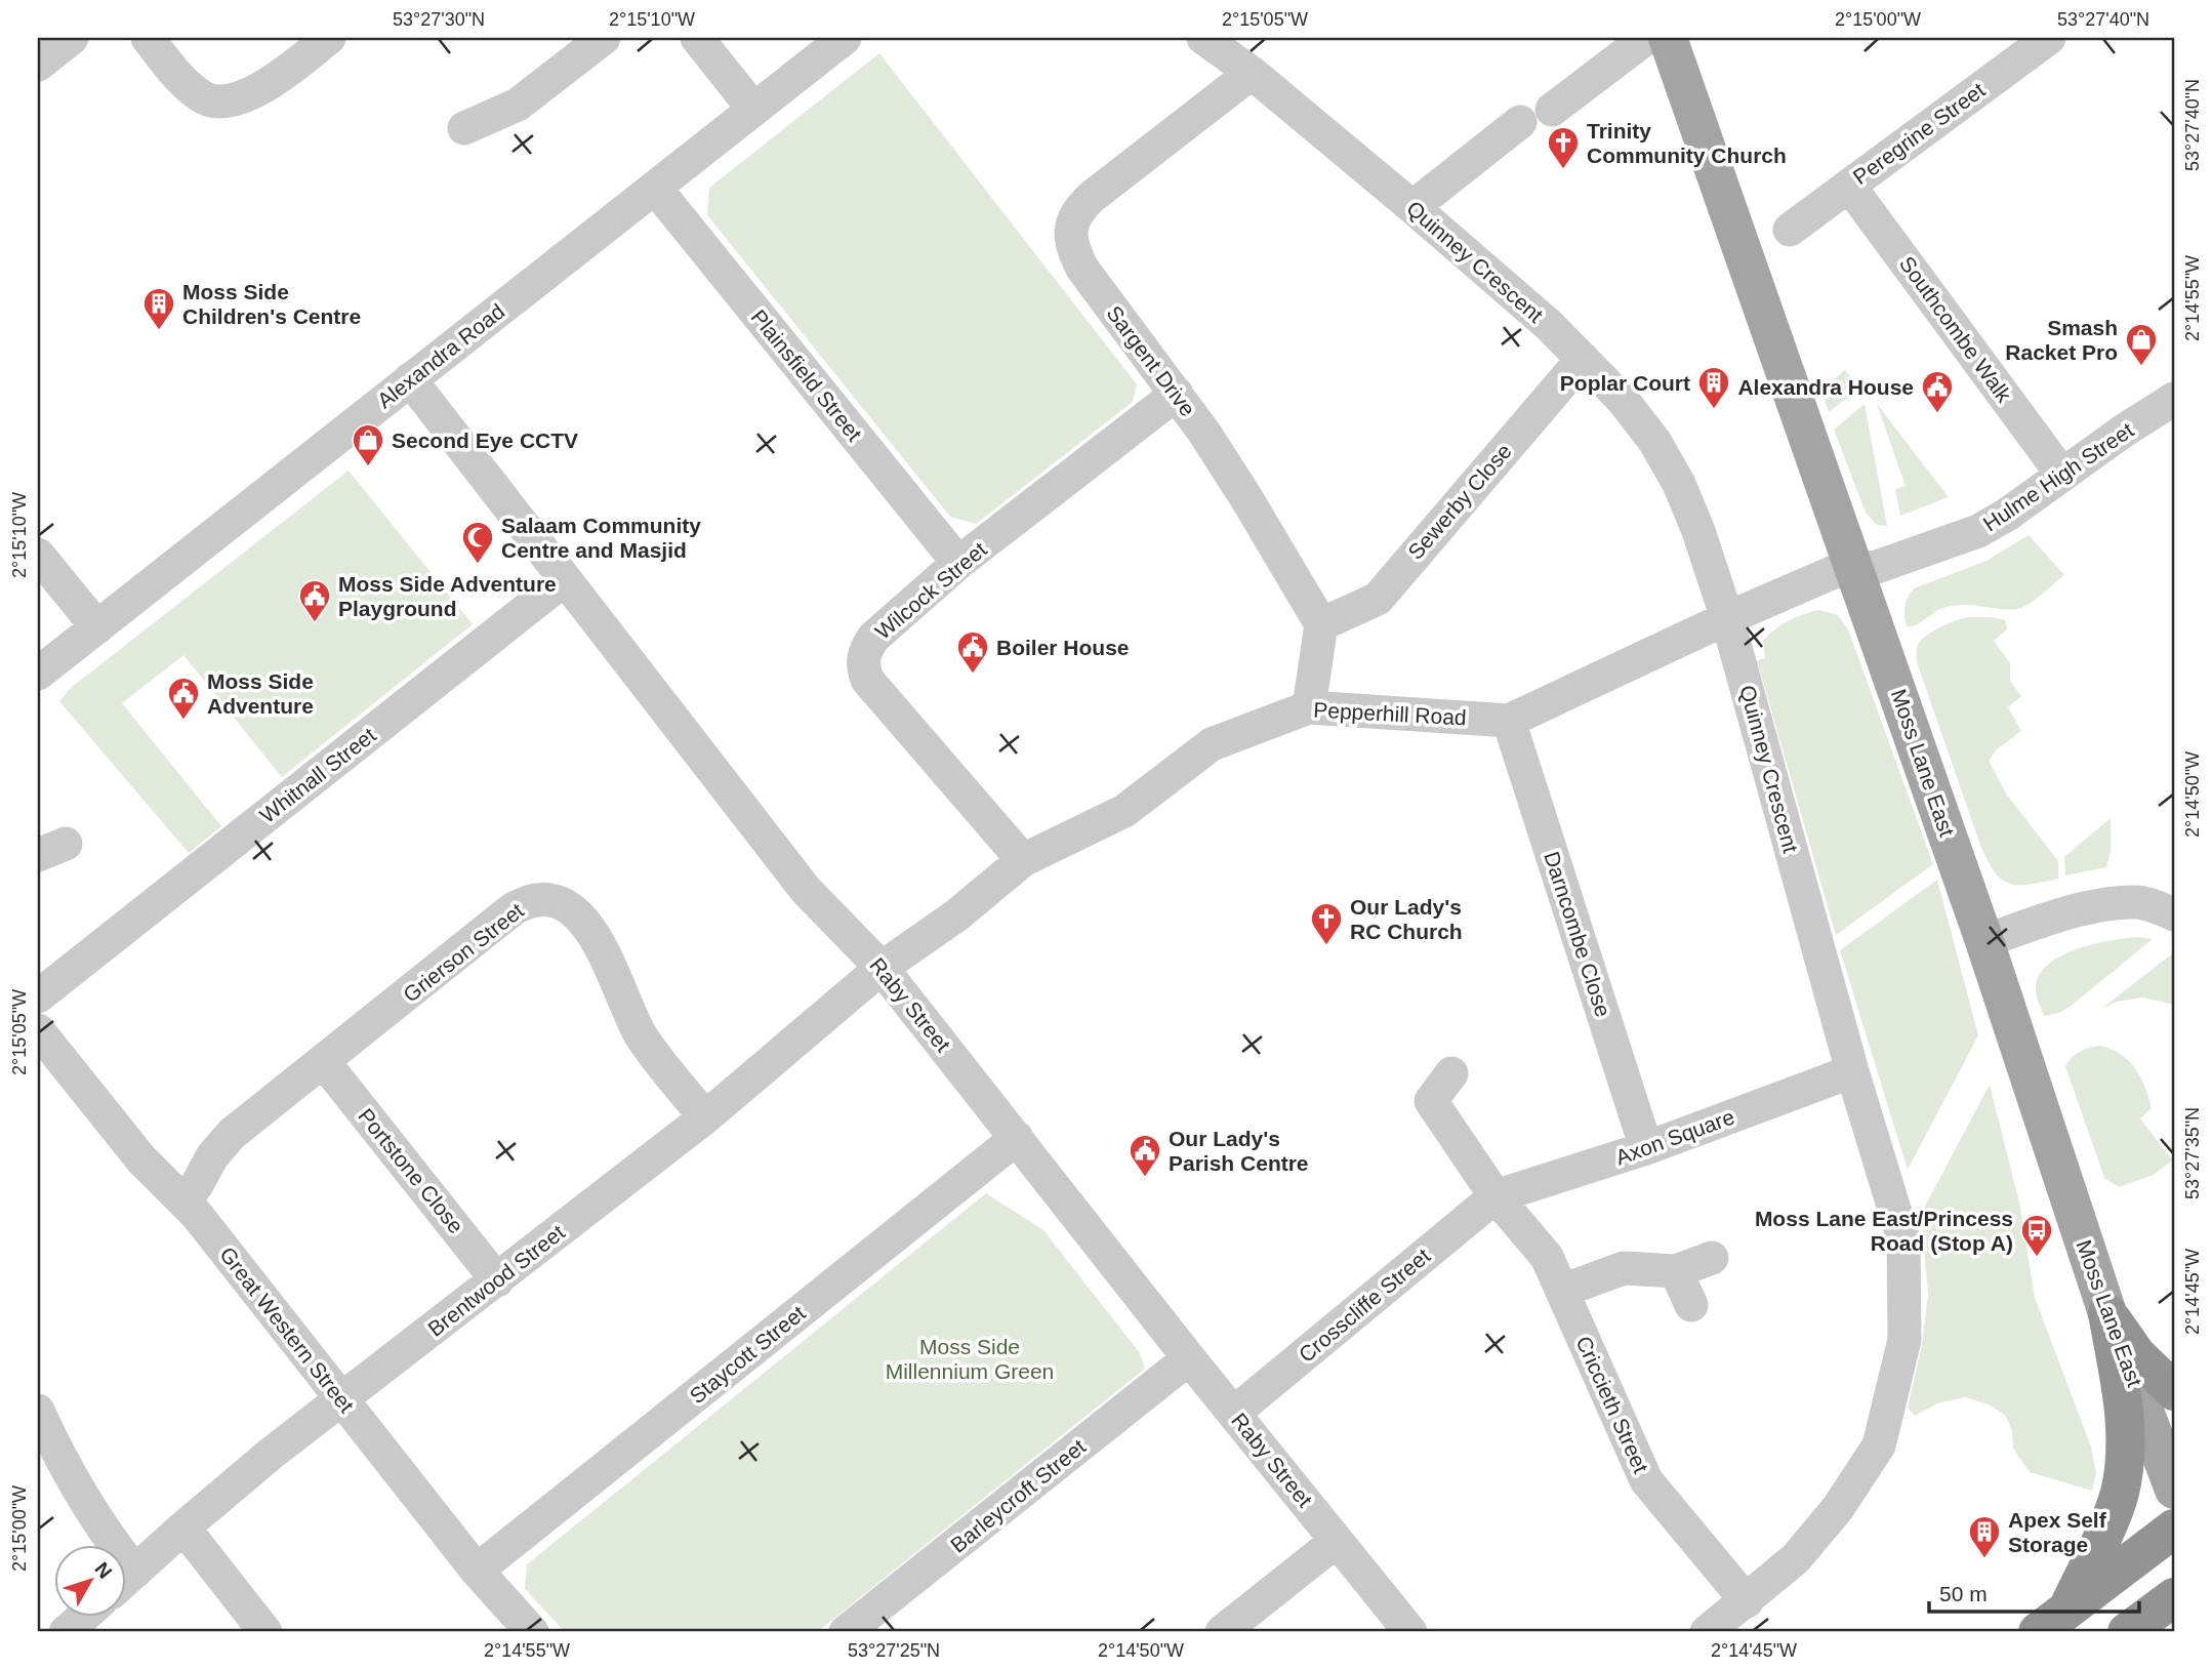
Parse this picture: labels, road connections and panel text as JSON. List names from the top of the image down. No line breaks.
{"streets":{"main road":["Moss Lane East"],"street":["Peregrine Street","Quinney Crescent","Southcombe Walk","Alexandra Road","Sargent Drive","Plainsfield Street","Hulme High Street","Sewerby Close","Wilcock Street","Pepperhill Road","Whitnall Street","Darncombe Close","Grierson Street","Raby Street","Axon Square","Portstone Close","Brentwood Street","Crosscliffe Street","Great Western Street","Staycott Street","Criccieth Street","Barleycroft Street"]},"crossings":[["Peregrine Street","Southcombe Walk"],["Quinney Crescent","Sargent Drive"],["Quinney Crescent","Sewerby Close"],["Quinney Crescent","Pepperhill Road"],["Quinney Crescent","Axon Square"],["Quinney Crescent","Criccieth Street"],["Southcombe Walk","Hulme High Street"],["Alexandra Road","Plainsfield Street"],["Alexandra Road","Raby Street"],["Sargent Drive","Sewerby Close"],["Sargent Drive","Wilcock Street"],["Plainsfield Street","Wilcock Street"],["Hulme High Street","Pepperhill Road"],["Hulme High Street","Moss Lane East"],["Wilcock Street","Pepperhill Road"],["Pepperhill Road","Moss Lane East"],["Pepperhill Road","Darncombe Close"],["Pepperhill Road","Raby Street"],["Pepperhill Road","Brentwood Street"],["Whitnall Street","Raby Street"],["Darncombe Close","Axon Square"],["Grierson Street","Portstone Close"],["Grierson Street","Brentwood Street"],["Grierson Street","Great Western Street"],["Raby Street","Brentwood Street"],["Raby Street","Crosscliffe Street"],["Raby Street","Staycott Street"],["Raby Street","Barleycroft Street"],["Axon Square","Crosscliffe Street"],["Axon Square","Criccieth Street"],["Portstone Close","Brentwood Street"],["Brentwood Street","Great Western Street"],["Crosscliffe Street","Criccieth Street"],["Great Western Street","Staycott Street"]],"parks":["Moss Side Millennium Green"],"places":{"church":["Trinity Community Church","Our Lady's RC Church"],"building":["Moss Side Children's Centre","Poplar Court","Apex Self Storage"],"shop":["Smash Racket Pro","Second Eye CCTV"],"public building":["Alexandra House","Moss Side Adventure Playground","Boiler House","Moss Side Adventure","Our Lady's Parish Centre"],"mosque":["Salaam Community Centre and Masjid"],"bus stop":["Moss Lane East/Princess Road (Stop A)"]},"scale_bar":"50 m","north":"top right","coordinates":["53°27'30\"N","2°15'10\"W","2°15'05\"W","2°15'00\"W","53°27'40\"N","2°14'55\"W","2°14'50\"W","53°27'35\"N","2°14'45\"W","53°27'25\"N"]}
